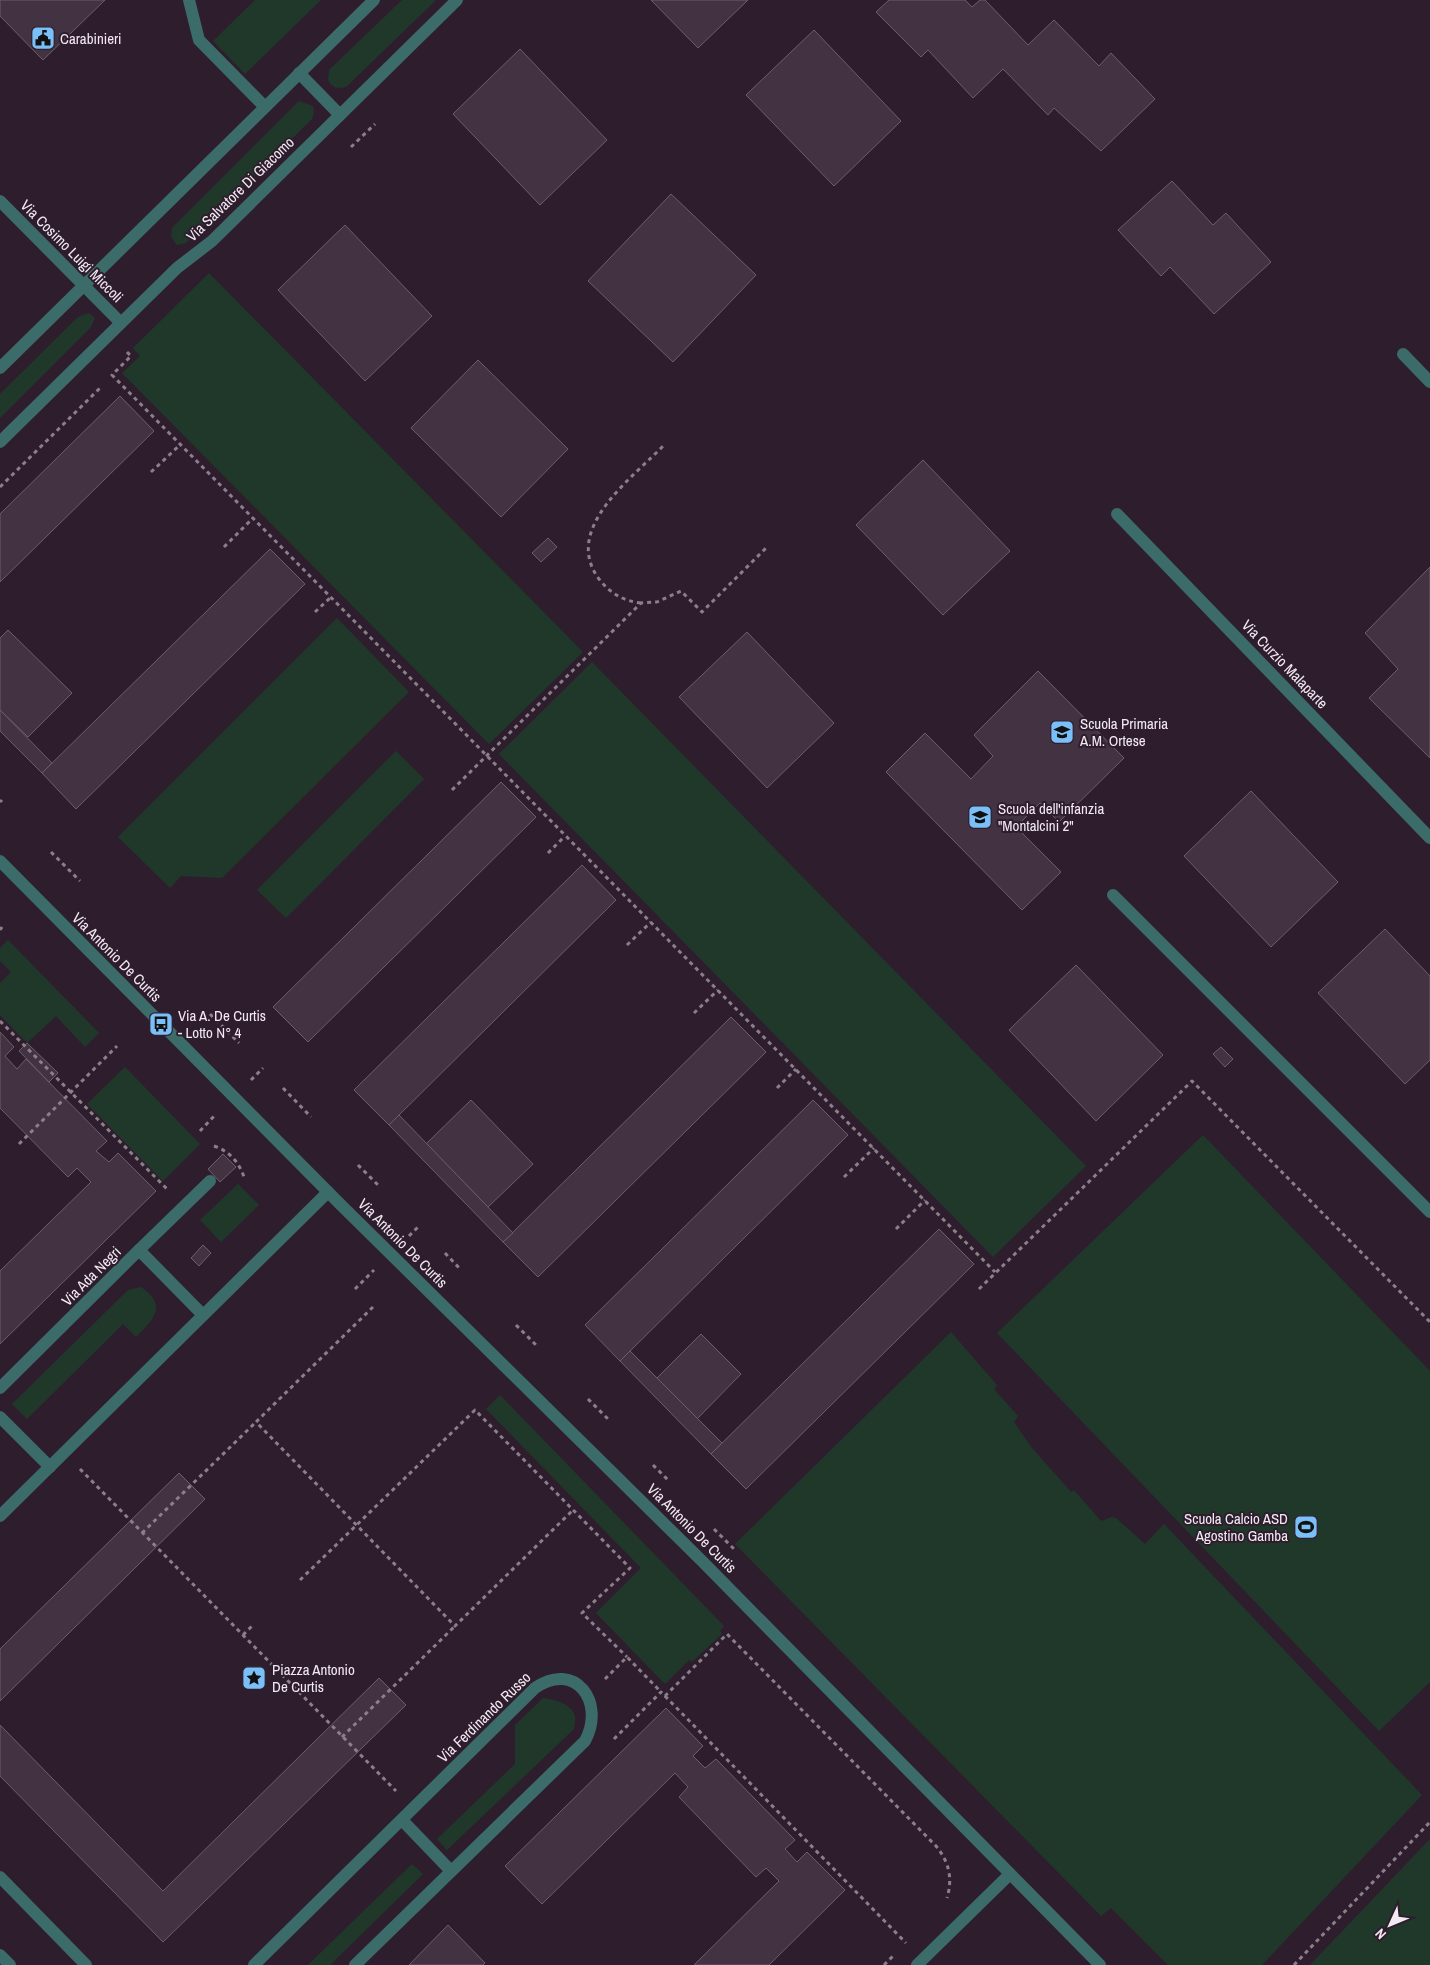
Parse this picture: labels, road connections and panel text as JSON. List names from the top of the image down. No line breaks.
{"streets":{"street":["Via Salvatore Di Giacomo","Via Cosimo Luigi Miccoli","Via Curzio Malaparte","Via Antonio De Curtis","Via Ada Negri","Via Ferdinando Russo"]},"crossings":[["Via Salvatore Di Giacomo","Via Cosimo Luigi Miccoli"]],"places":{"public building":["Carabinieri"],"school or university":["Scuola Primaria A.M. Ortese","Scuola dell'infanzia \"Montalcini 2\""],"bus stop":["Via A. De Curtis - Lotto N° 4"],"sports":["Scuola Calcio ASD Agostino Gamba"],"place":["Piazza Antonio De Curtis"]},"north":"bottom left"}
